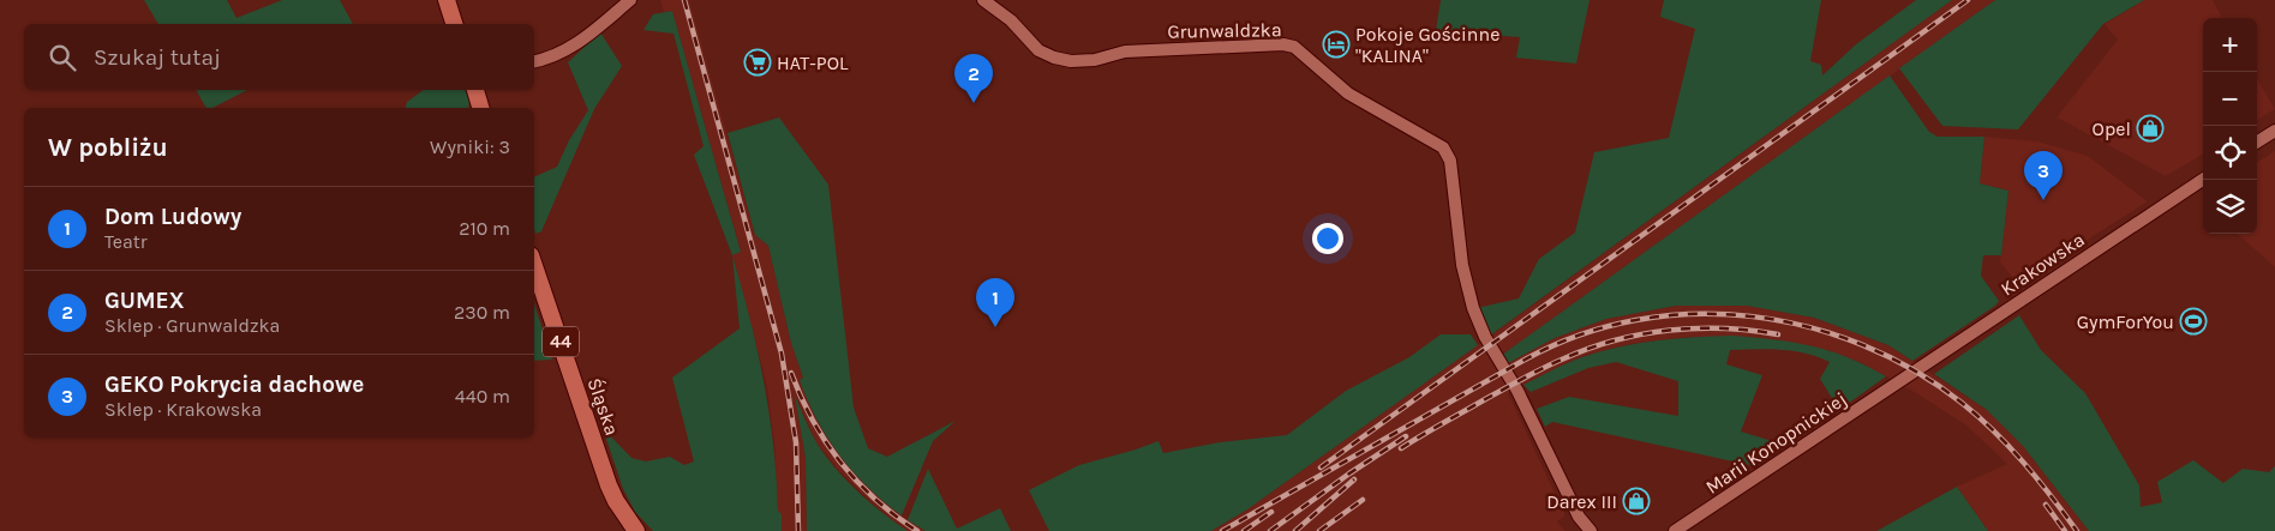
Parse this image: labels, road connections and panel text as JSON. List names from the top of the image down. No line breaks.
{"streets":{"main road":["44","Śląska"],"street":["Grunwaldzka","Krakowska","Marii Konopnickiej"]},"crossings":[["Krakowska","Marii Konopnickiej"]],"places":{"hotel":["Pokoje Gościnne \"KALINA\""],"supermarket":["HAT-POL"],"shop":["Opel","Darex III"],"sports":["GymForYou"]},"page":{"map_buttons":["+","−"],"search":"Szukaj tutaj","pins":["2","3","1"],"heading":["W pobliżu","Wyniki: 3"],"list":[{"mark":"1","name":"Dom Ludowy","note":"Teatr","value":"210 m"},{"mark":"2","name":"GUMEX","note":"Sklep · Grunwaldzka","value":"230 m"},{"mark":"3","name":"GEKO Pokrycia dachowe","note":"Sklep · Krakowska","value":"440 m"}]}}
